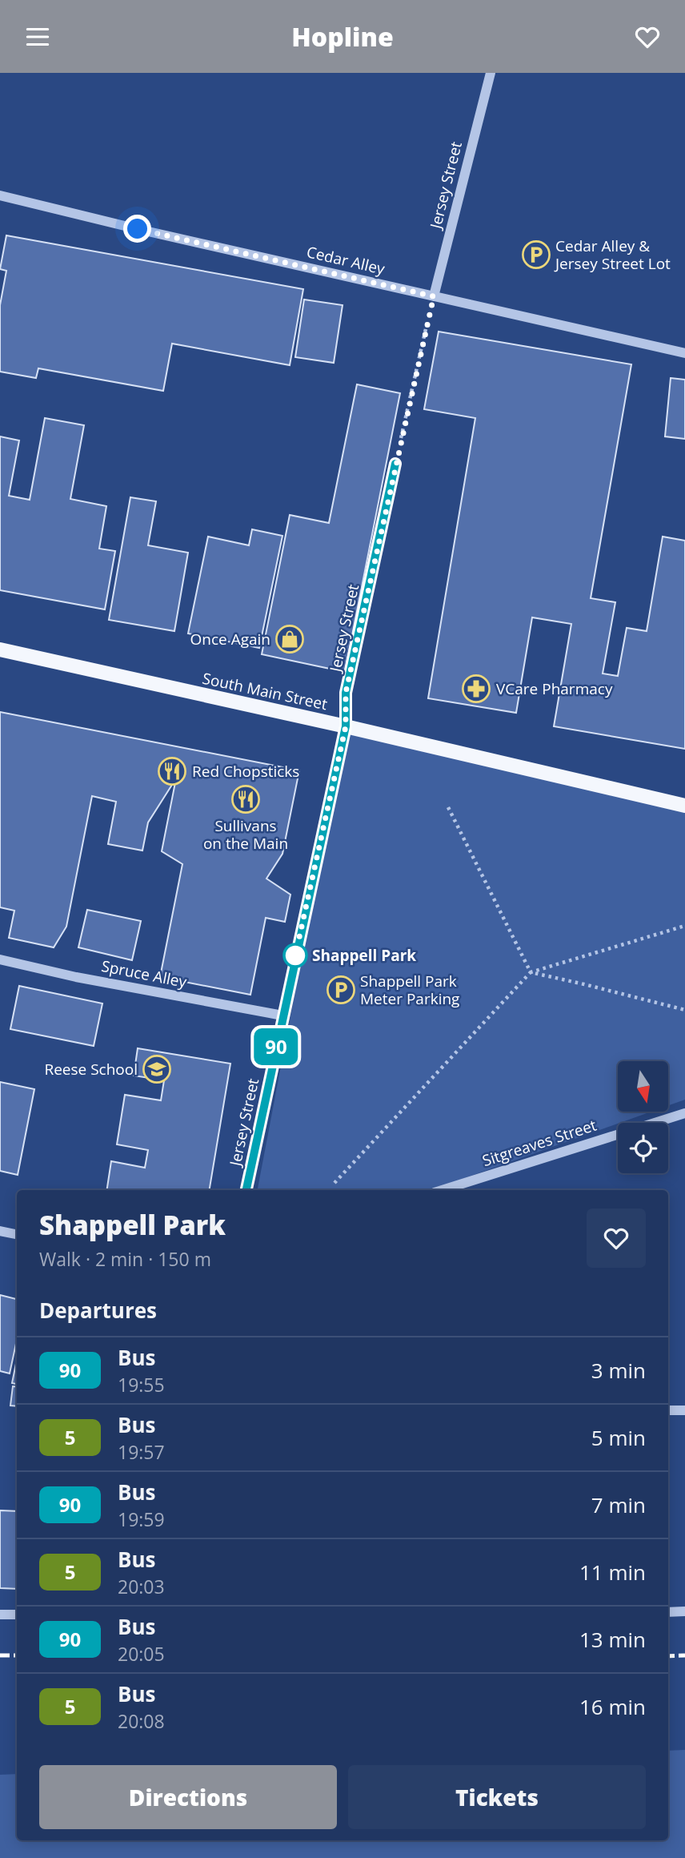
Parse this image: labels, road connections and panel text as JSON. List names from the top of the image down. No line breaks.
{"streets":{"main road":["South Main Street"],"street":["Jersey Street","Cedar Alley","Spruce Alley","Sitgreaves Street"]},"crossings":[["Jersey Street","Cedar Alley"],["Jersey Street","South Main Street"],["Jersey Street","Spruce Alley"]],"places":{"parking":["Cedar Alley & Jersey Street Lot","Shappell Park Meter Parking"],"shop":["Once Again"],"pharmacy":["VCare Pharmacy"],"restaurant":["Red Chopsticks","Sullivans on the Main"],"other":["Shappell Park"],"school or university":["Reese School"]},"lines":["bus line 90"],"north":"bottom","page":{"header":"Hopline","on_map":"90","heading":[["Shappell Park","Walk · 2 min · 150 m"],"Departures"],"list":[{"mark":"90","name":"Bus","note":"19:55","value":"3 min"},{"mark":"5","name":"Bus","note":"19:57","value":"5 min"},{"mark":"90","name":"Bus","note":"19:59","value":"7 min"},{"mark":"5","name":"Bus","note":"20:03","value":"11 min"},{"mark":"90","name":"Bus","note":"20:05","value":"13 min"},{"mark":"5","name":"Bus","note":"20:08","value":"16 min"}],"buttons":["Directions","Tickets"]}}
